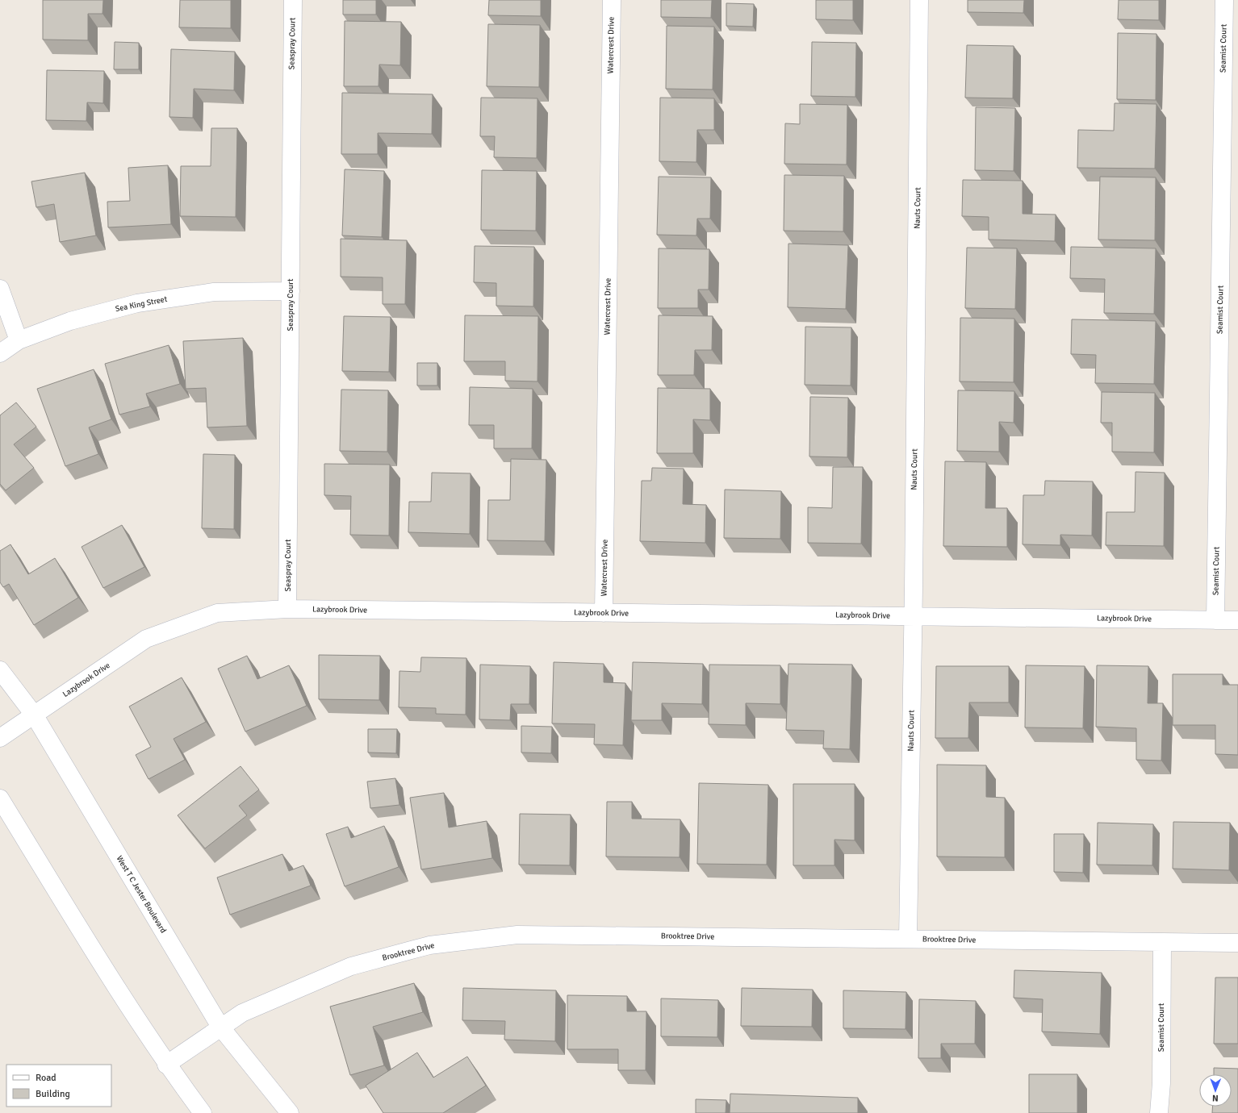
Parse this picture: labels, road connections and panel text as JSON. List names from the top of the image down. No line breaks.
{"streets":{"street":["Seaspray Court","Watercrest Drive","Seamist Court","Nauts Court","Sea King Street","Lazybrook Drive","West T C Jester Boulevard","Brooktree Drive"]},"crossings":[["Seaspray Court","Sea King Street"],["Seaspray Court","Lazybrook Drive"],["Watercrest Drive","Lazybrook Drive"],["Seamist Court","Lazybrook Drive"],["Seamist Court","Brooktree Drive"],["Nauts Court","Lazybrook Drive"],["Nauts Court","Brooktree Drive"],["Lazybrook Drive","West T C Jester Boulevard"],["West T C Jester Boulevard","Brooktree Drive"]],"legend":["Road","Building"],"north":"bottom"}
